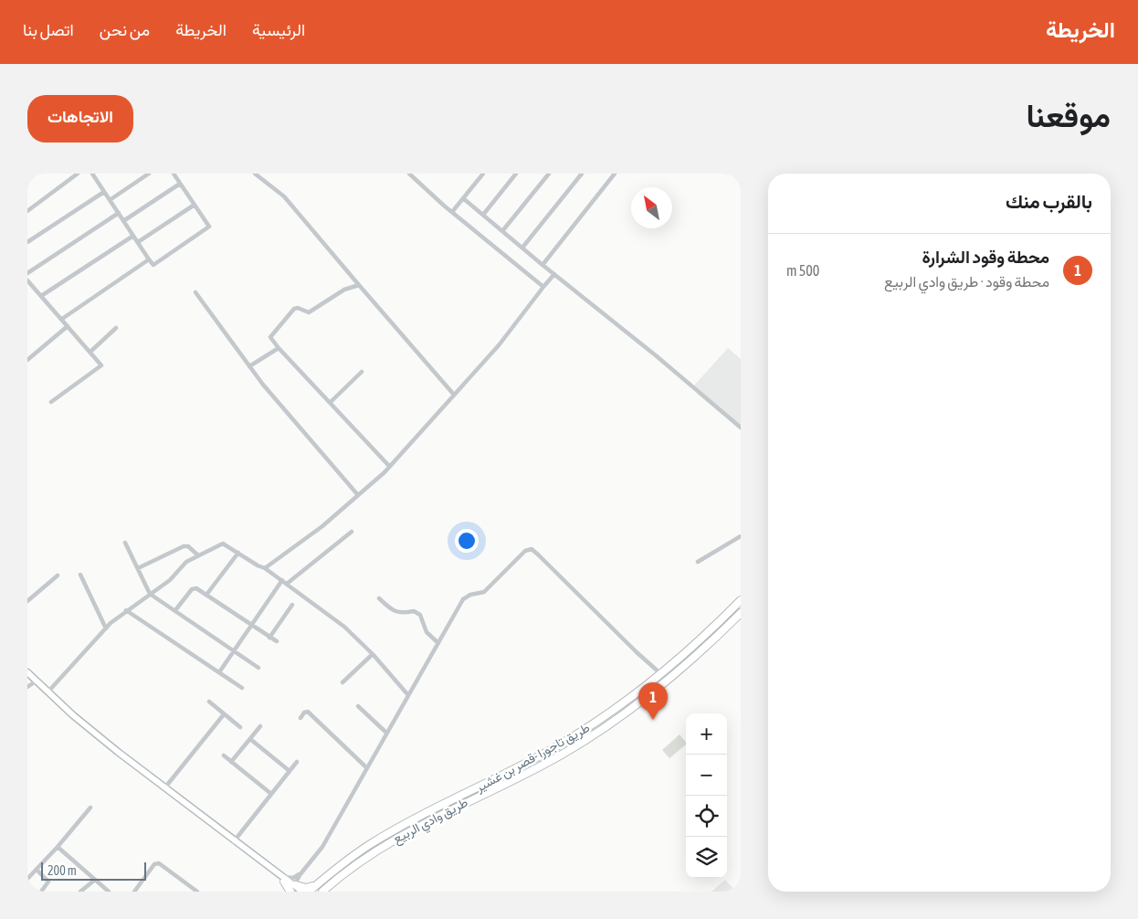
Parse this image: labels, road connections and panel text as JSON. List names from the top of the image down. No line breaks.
{"streets":{"highway":["طريق تاجورا -قصر بن غشير","طريق وادي الربيع"]},"scale_bar":"200 m","north":"top left","page":{"header":"الخريطة","nav":["الرئيسية","الخريطة","من نحن","اتصل بنا"],"title":"موقعنا","buttons":"الاتجاهات","heading":"بالقرب منك","list":[{"mark":"1","name":"محطة وقود الشرارة","note":"محطة وقود · طريق وادي الربيع","value":"500 m"}],"pins":"1","map_buttons":["+","−"],"scale":"200 m"}}
